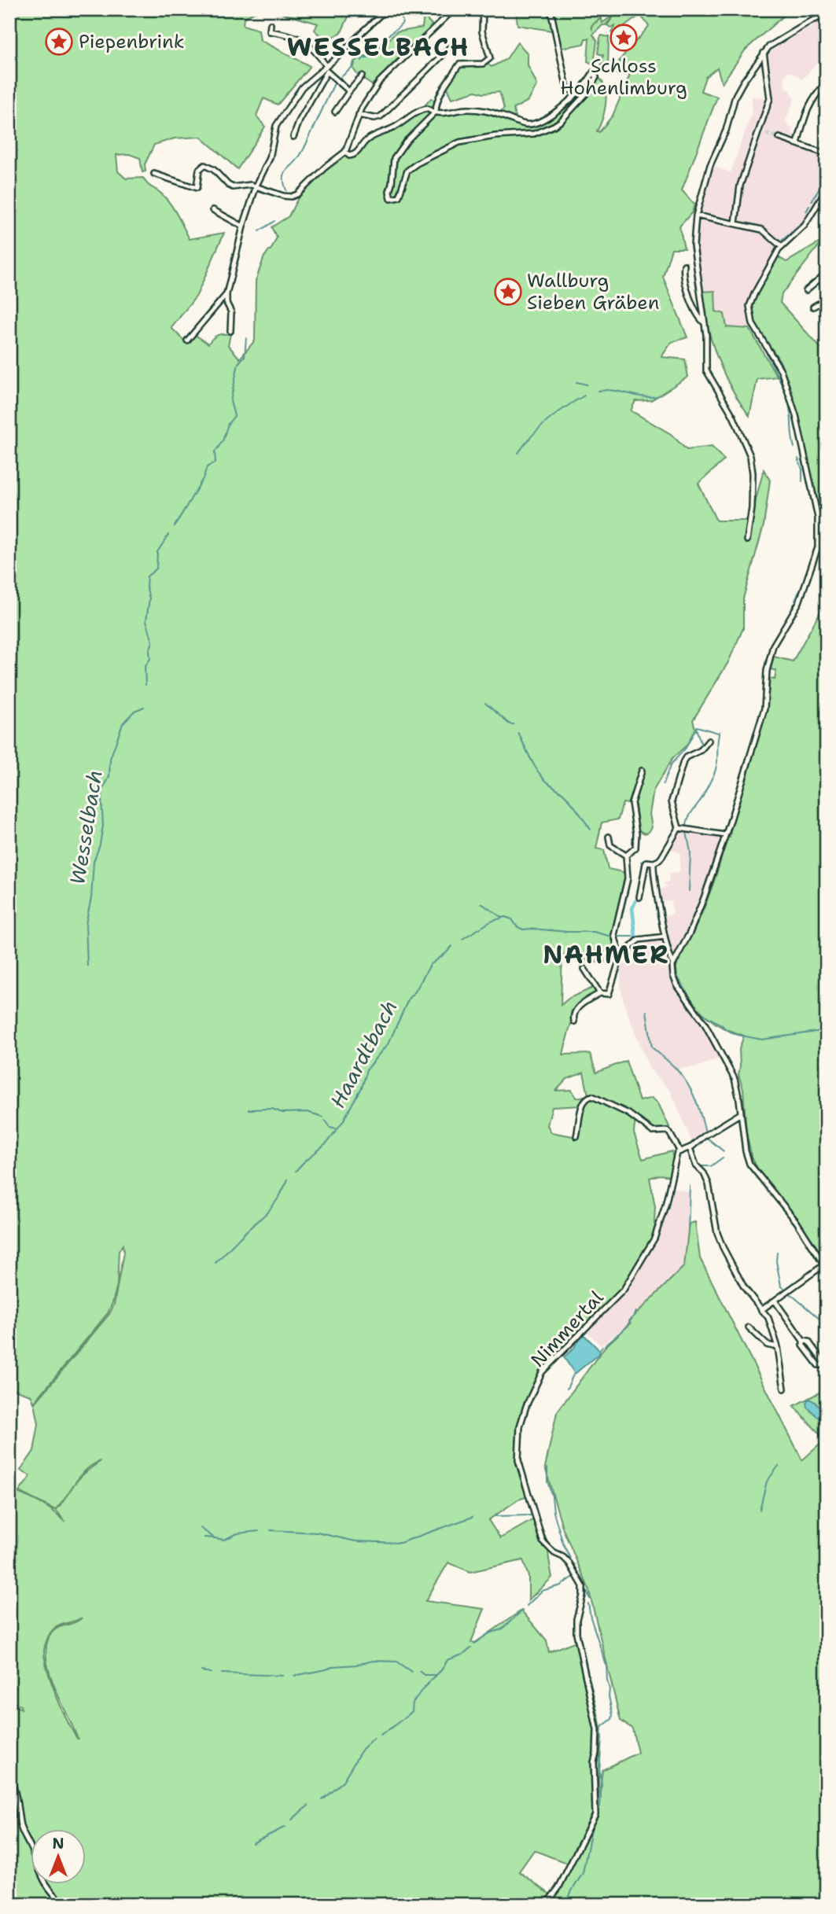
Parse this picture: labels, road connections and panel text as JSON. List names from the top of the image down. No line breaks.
{"streets":{"street":["Nimmertal"]},"districts":["WESSELBACH","NAHMER"],"water":["Wesselbach","Haardtbach"],"places":{"place":["Schloss Hohenlimburg","Piepenbrink","Wallburg Sieben Gräben"]},"north":"top"}
